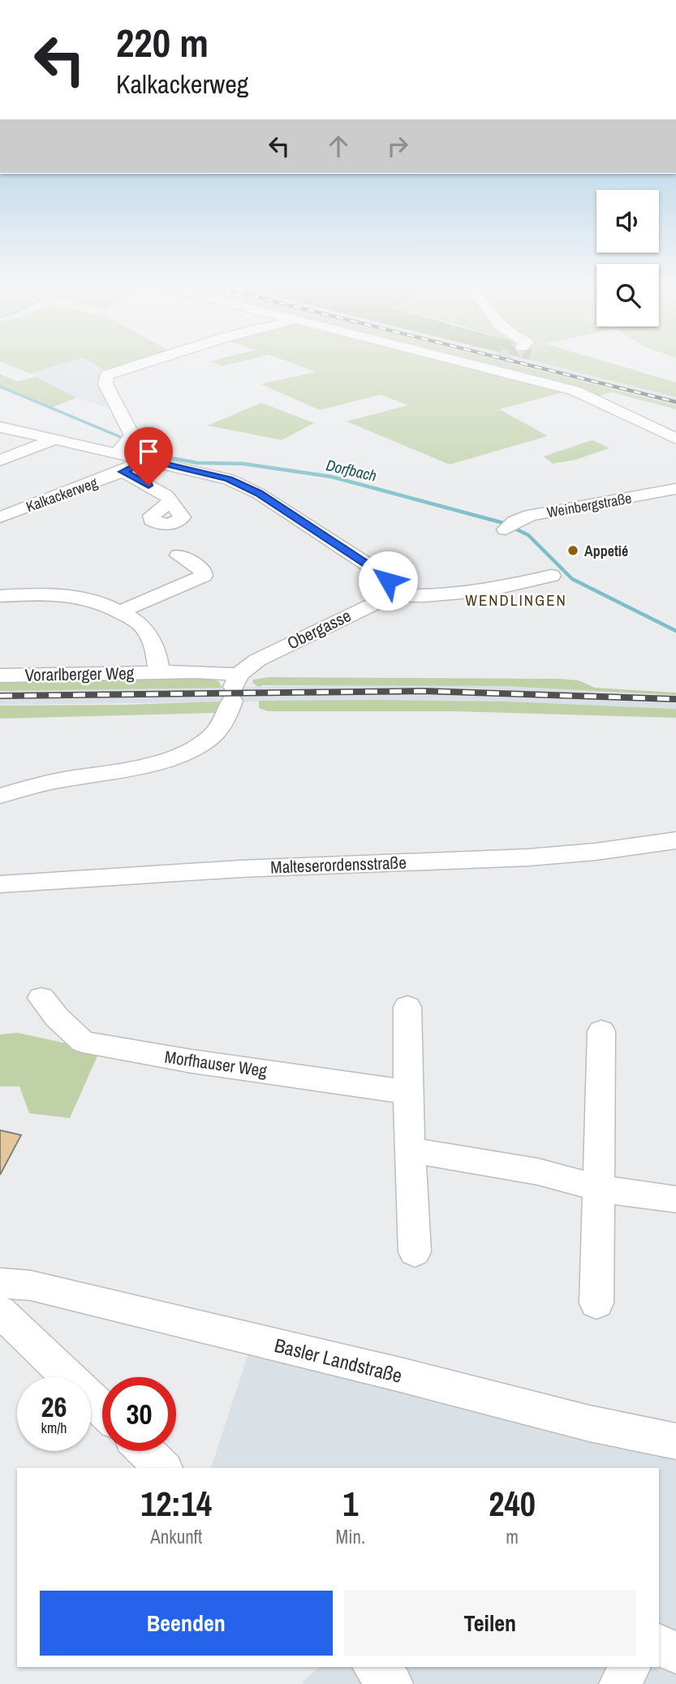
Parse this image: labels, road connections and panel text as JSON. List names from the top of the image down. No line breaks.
{"streets":{"street":["Kalkackerweg","Weinbergstraße","Obergasse","Vorarlberger Weg","Malteserordensstraße","Morfhauser Weg","Basler Landstraße"]},"crossings":[["Obergasse","Vorarlberger Weg"]],"districts":["WENDLINGEN"],"water":["Dorfbach"],"places":["Appetié"],"page":{"turn":["220 m","Kalkackerweg"],"speed":"26 km/h","limit":"30","eta":["12:14","Ankunft","1","Min.","240","m"],"buttons":["Beenden","Teilen"]}}
